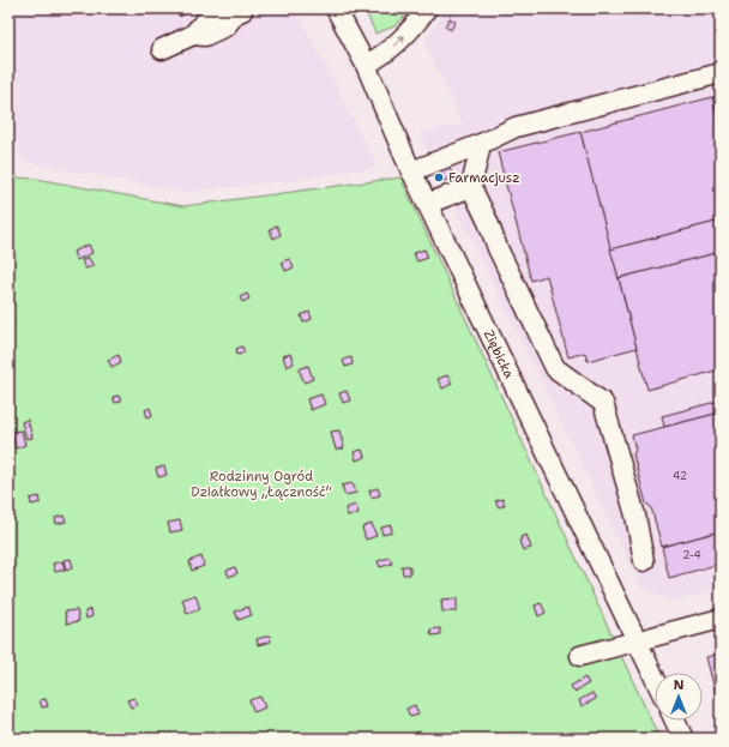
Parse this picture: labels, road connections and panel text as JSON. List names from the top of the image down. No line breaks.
{"streets":{"street":["Ziębicka"]},"parks":["Rodzinny Ogród Działkowy „Łączność”"],"places":["Farmacjusz"],"house_numbers":["42","2-4"],"north":"top"}
